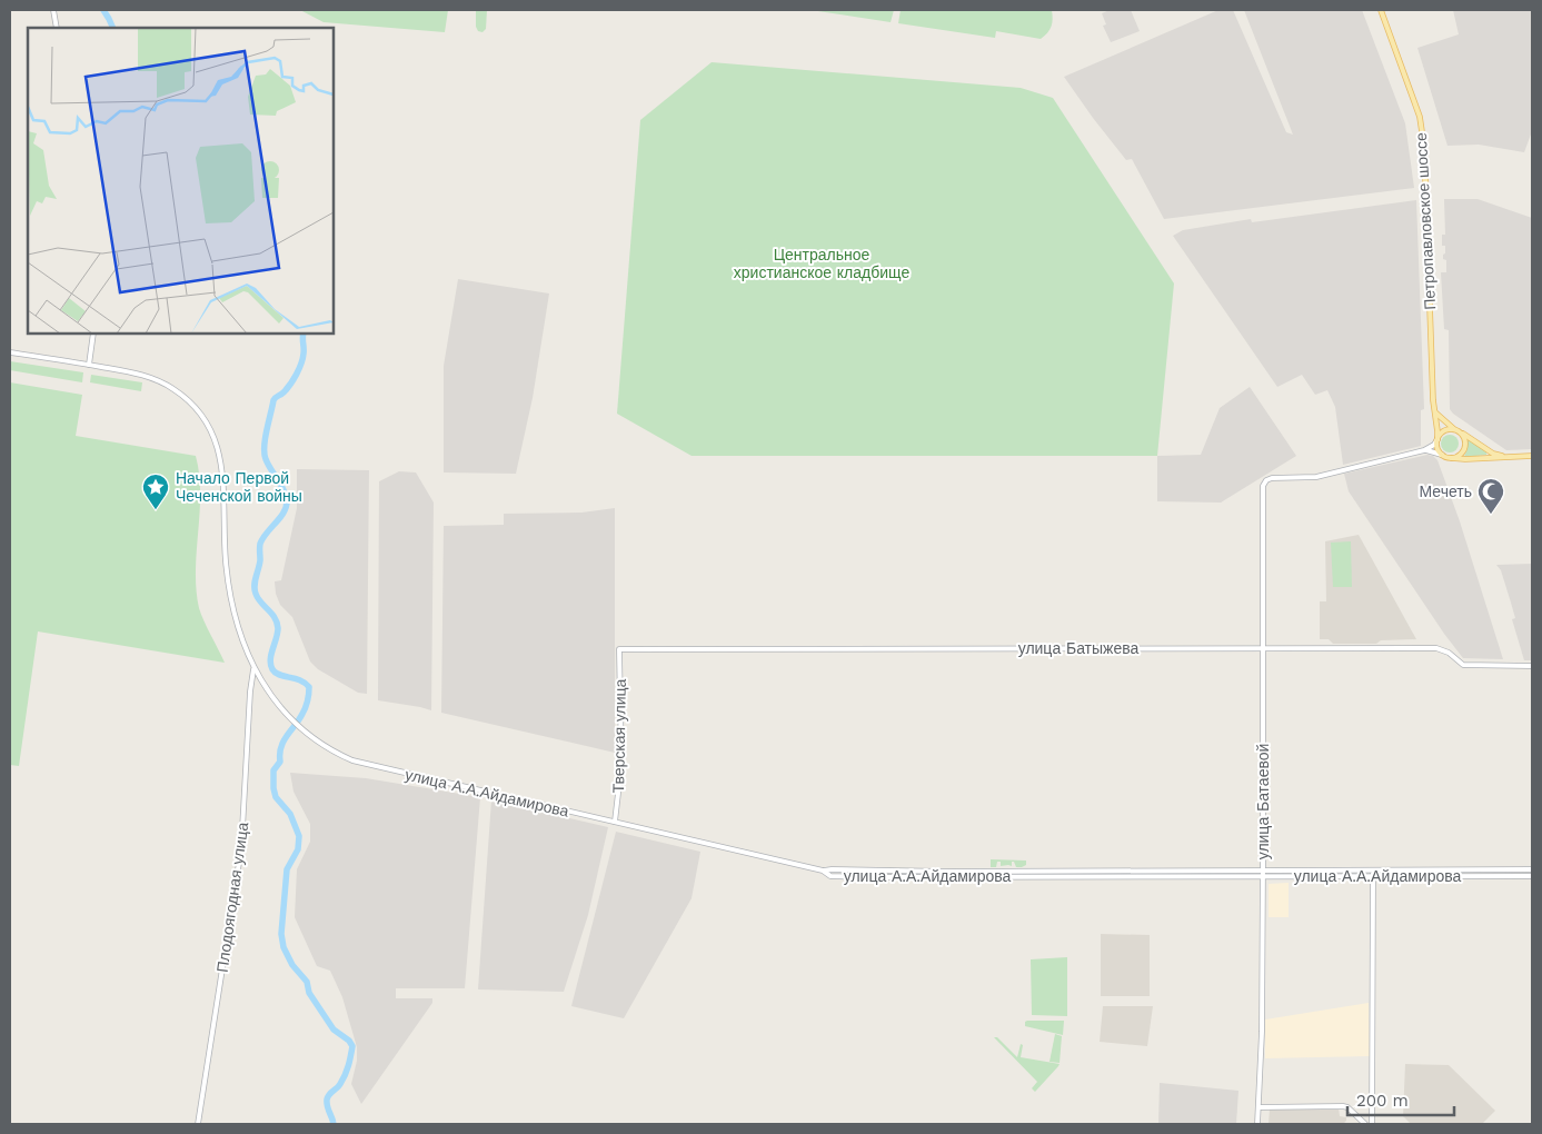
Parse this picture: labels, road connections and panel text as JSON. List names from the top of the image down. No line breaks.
{"streets":{"main road":["Петропавловское шоссе","улица Батыжева","Тверская улица","улица А.А.Айдамирова","улица Батаевой","Плодоягодная улица"]},"crossings":[["улица Батыжева","Тверская улица"],["улица Батыжева","улица Батаевой"],["Тверская улица","улица А.А.Айдамирова"],["улица А.А.Айдамирова","улица Батаевой"],["улица А.А.Айдамирова","Плодоягодная улица"]],"parks":["Центральное христианское кладбище"],"places":{"place":["Начало Первой Чеченской войны"],"mosque":["Мечеть"]},"scale_bar":"200 m"}
